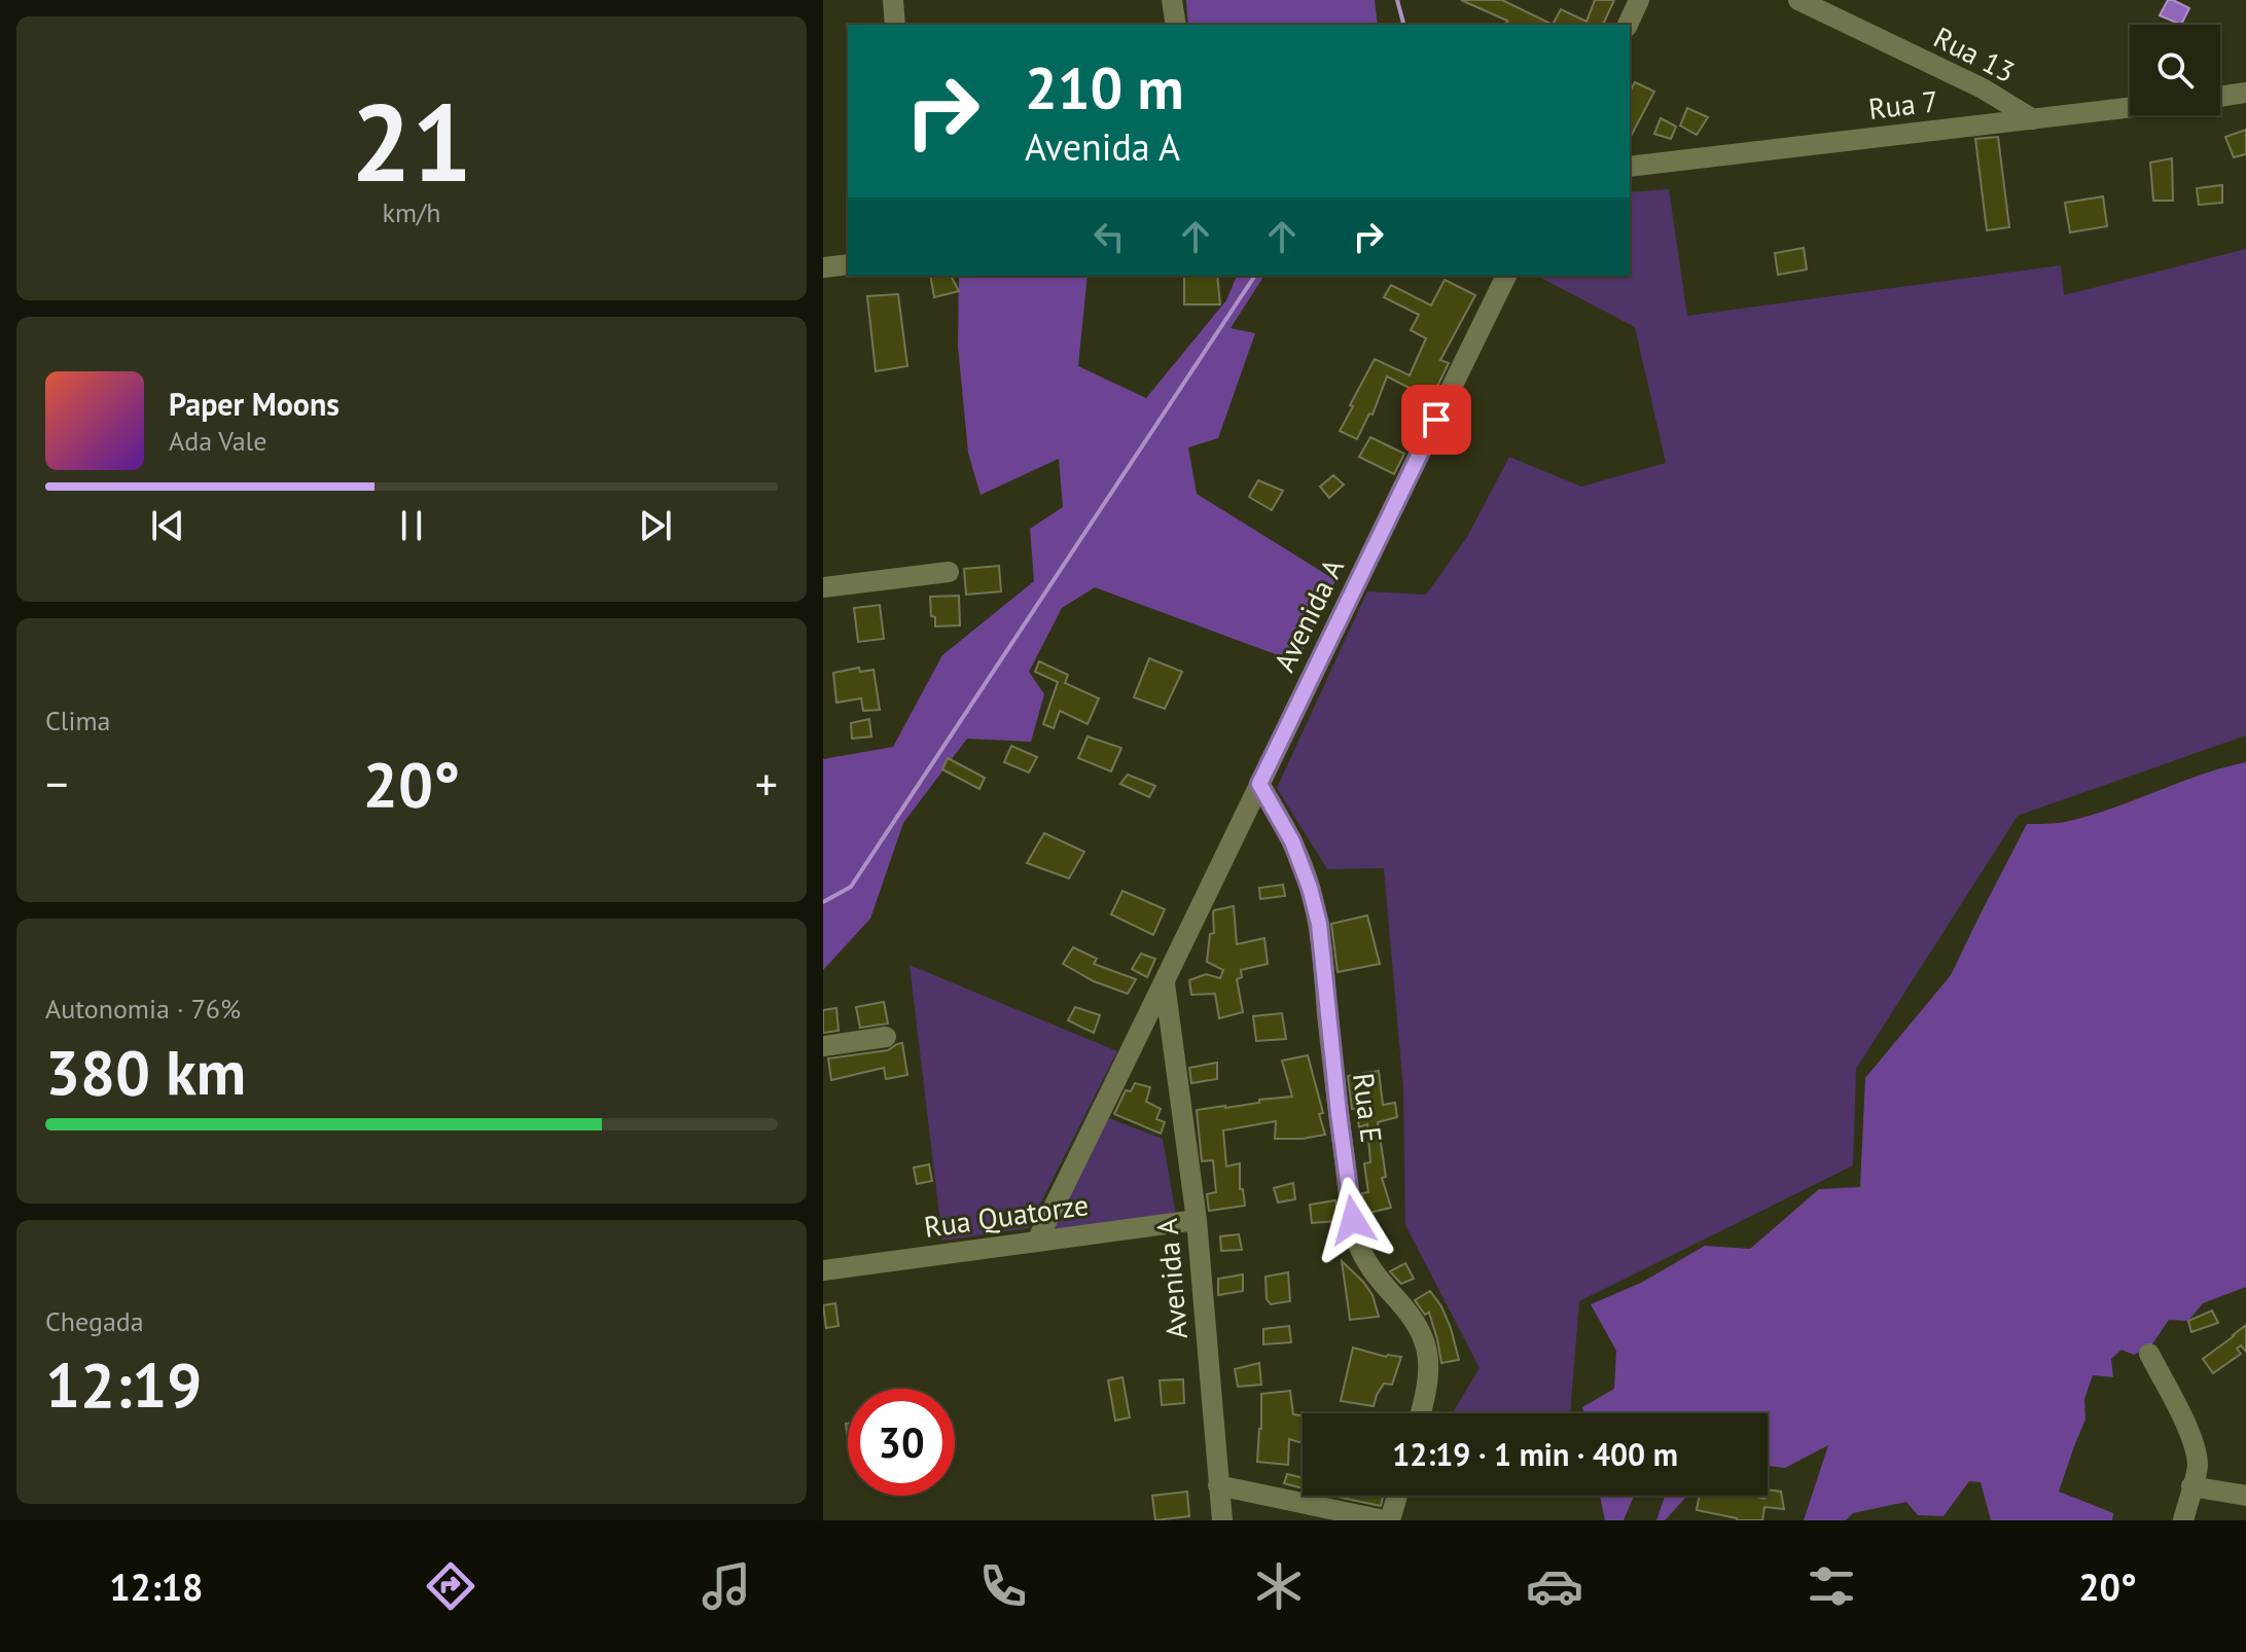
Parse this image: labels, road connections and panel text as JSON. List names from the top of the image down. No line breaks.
{"streets":{"street":["Rua 13","Rua 7","Avenida A","Rua E","Rua Quatorze"]},"crossings":[["Rua 13","Rua 7"],["Avenida A","Rua E"],["Avenida A","Rua Quatorze"]],"page":{"tile":[["21","km/h"],"Clima",["Autonomia · 76%","380 km"],["Chegada","12:19"]],"turn":["210 m","Avenida A"],"song":["Paper Moons","Ada Vale"],"heat":["−","20°","+"],"limit":"30","trip":"12:19 · 1 min · 400 m","tabs":["12:18","20°"]}}
